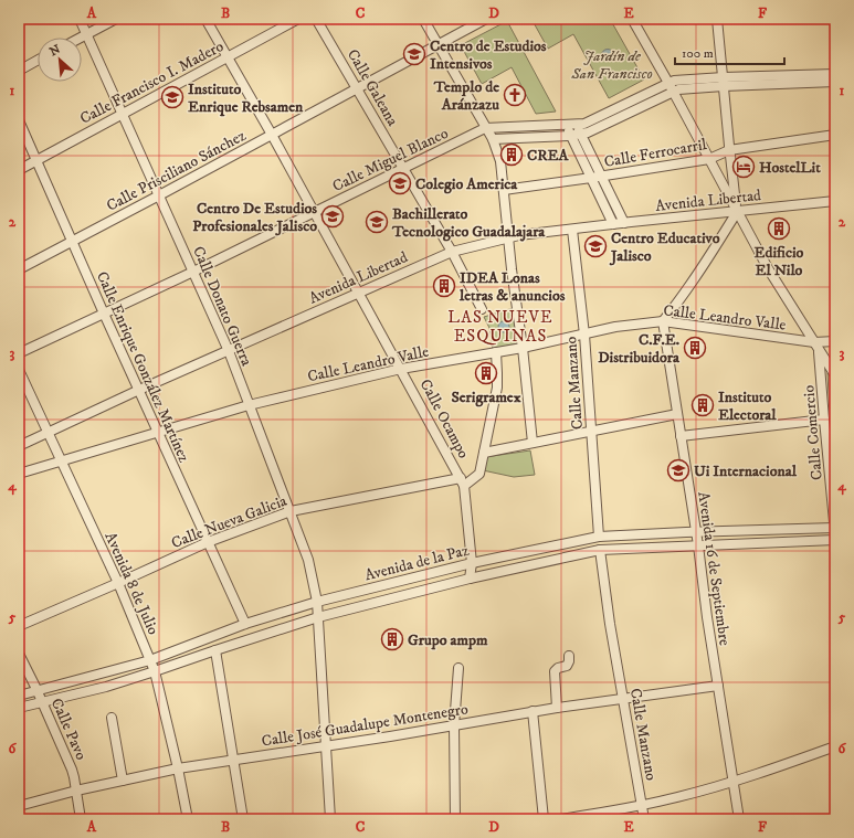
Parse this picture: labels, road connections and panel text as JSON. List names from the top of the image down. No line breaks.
{"streets":{"street":["Calle Francisco I. Madero","Calle Galeana","Calle Ferrocarril","Calle Miguel Blanco","Calle Prisciliano Sánchez","Avenida Libertad","Calle Donato Guerra","Calle Leandro Valle","Calle Enrique González Martínez","Calle Manzano","Calle Ocampo","Calle Comercio","Calle Nueva Galicia","Avenida de la Paz","Avenida 16 de Septiembre","Avenida 8 de Julio","Calle José Guadalupe Montenegro","Calle Pavo"]},"crossings":[["Calle Francisco I. Madero","Calle Donato Guerra"],["Calle Francisco I. Madero","Calle Enrique González Martínez"],["Calle Francisco I. Madero","Calle Ocampo"],["Calle Galeana","Calle Miguel Blanco"],["Calle Galeana","Calle Prisciliano Sánchez"],["Calle Galeana","Avenida Libertad"],["Calle Miguel Blanco","Calle Donato Guerra"],["Calle Miguel Blanco","Calle Enrique González Martínez"],["Calle Miguel Blanco","Calle Ocampo"],["Calle Prisciliano Sánchez","Calle Donato Guerra"],["Calle Prisciliano Sánchez","Calle Enrique González Martínez"],["Calle Prisciliano Sánchez","Calle Ocampo"],["Avenida Libertad","Calle Donato Guerra"],["Avenida Libertad","Calle Enrique González Martínez"],["Avenida Libertad","Calle Manzano"],["Avenida Libertad","Calle Ocampo"],["Avenida Libertad","Avenida 8 de Julio"],["Calle Donato Guerra","Calle Leandro Valle"],["Calle Donato Guerra","Calle Nueva Galicia"],["Calle Donato Guerra","Avenida de la Paz"],["Calle Leandro Valle","Calle Enrique González Martínez"],["Calle Leandro Valle","Calle Manzano"],["Calle Leandro Valle","Calle Ocampo"],["Calle Leandro Valle","Calle Comercio"],["Calle Leandro Valle","Avenida 16 de Septiembre"],["Calle Leandro Valle","Avenida 8 de Julio"],["Calle Enrique González Martínez","Calle Nueva Galicia"],["Calle Enrique González Martínez","Avenida de la Paz"],["Calle Manzano","Avenida de la Paz"],["Calle Manzano","Calle José Guadalupe Montenegro"],["Calle Ocampo","Calle Nueva Galicia"],["Calle Comercio","Avenida de la Paz"],["Calle Nueva Galicia","Avenida 8 de Julio"],["Avenida de la Paz","Avenida 16 de Septiembre"],["Avenida de la Paz","Avenida 8 de Julio"],["Avenida de la Paz","Calle Pavo"],["Avenida 16 de Septiembre","Calle José Guadalupe Montenegro"],["Avenida 8 de Julio","Calle José Guadalupe Montenegro"],["Calle José Guadalupe Montenegro","Calle Pavo"]],"districts":["LAS NUEVE ESQUINAS"],"parks":["Jardín de San Francisco"],"places":{"school or university":["Centro de Estudios Intensivos","Instituto Enrique Rebsamen","Colegio America","Centro De Estudios Profesionales Jalisco","Bachillerato Tecnologico Guadalajara","Centro Educativo Jalisco","Ui Internacional"],"church":["Templo de Aránzazu"],"building":["CREA","Edificio El Nilo","IDEA Lonas letras & anuncios","C.F.E. Distribuidora","Serigramex","Instituto Electoral","Grupo ampm"],"hotel":["HostelLit"]},"scale_bar":"100 m","north":"top left","grid":{"columns":["A","B","C","D","E","F"],"rows":["1","2","3","4","5","6"]}}
